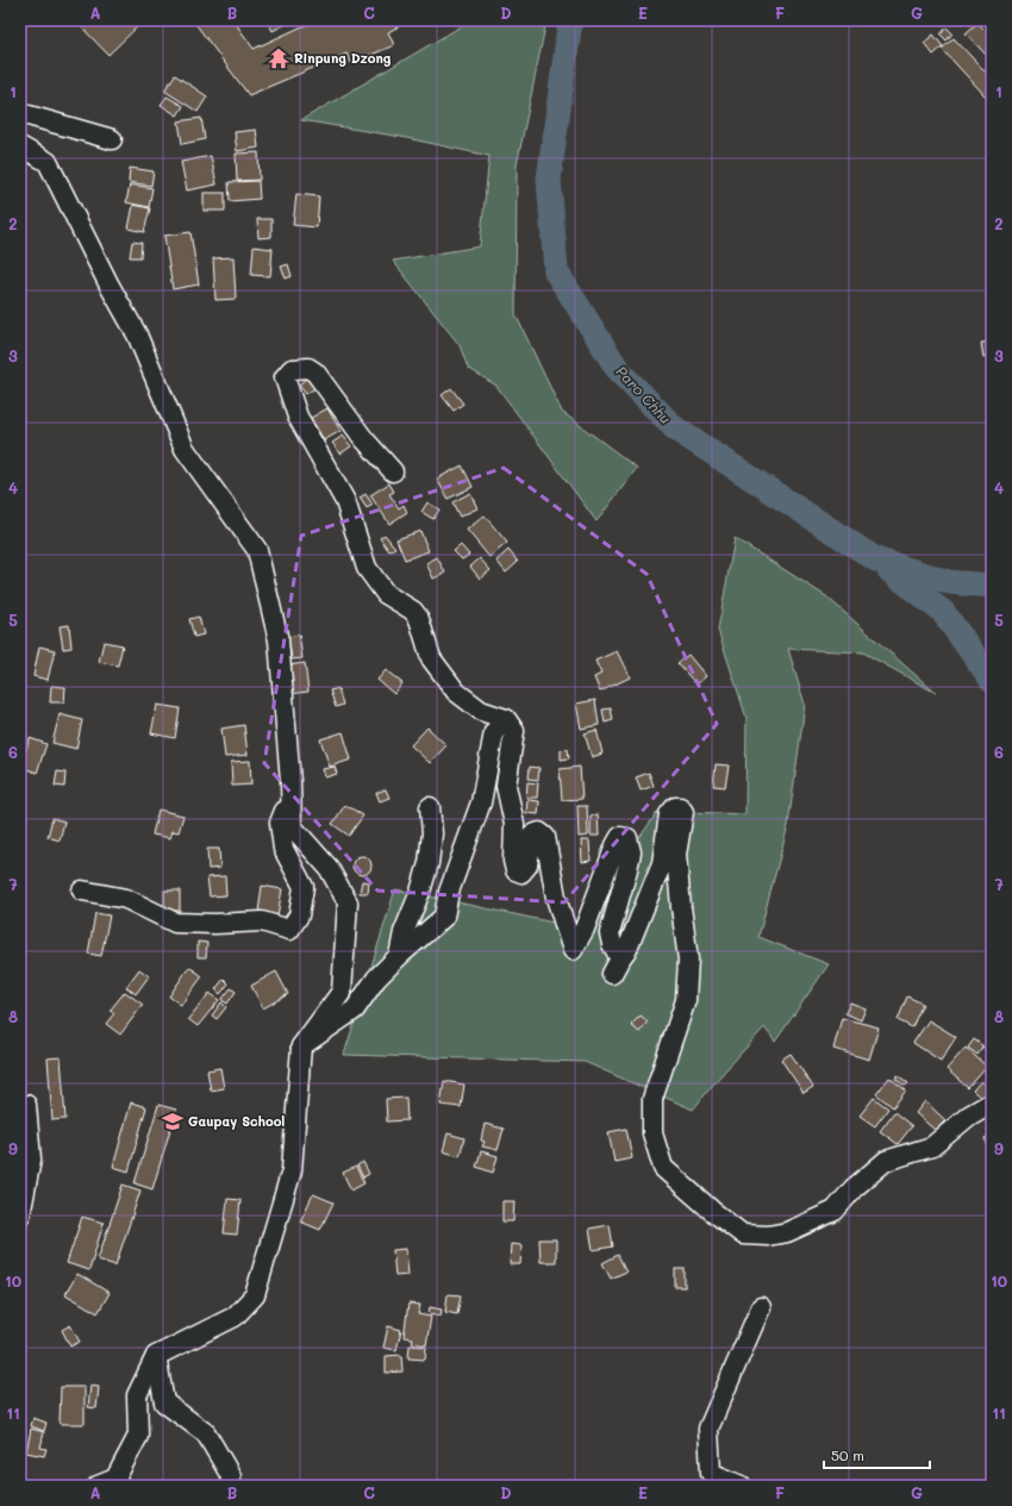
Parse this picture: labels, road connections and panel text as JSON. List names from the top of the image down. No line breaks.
{"water":["Paro Chhu"],"places":{"temple":["Rinpung Dzong"],"school or university":["Gaupay School"]},"scale_bar":"50 m","grid":{"columns":["A","B","C","D","E","F","G"],"rows":["1","2","3","4","5","6","7","8","9","10","11"]}}
